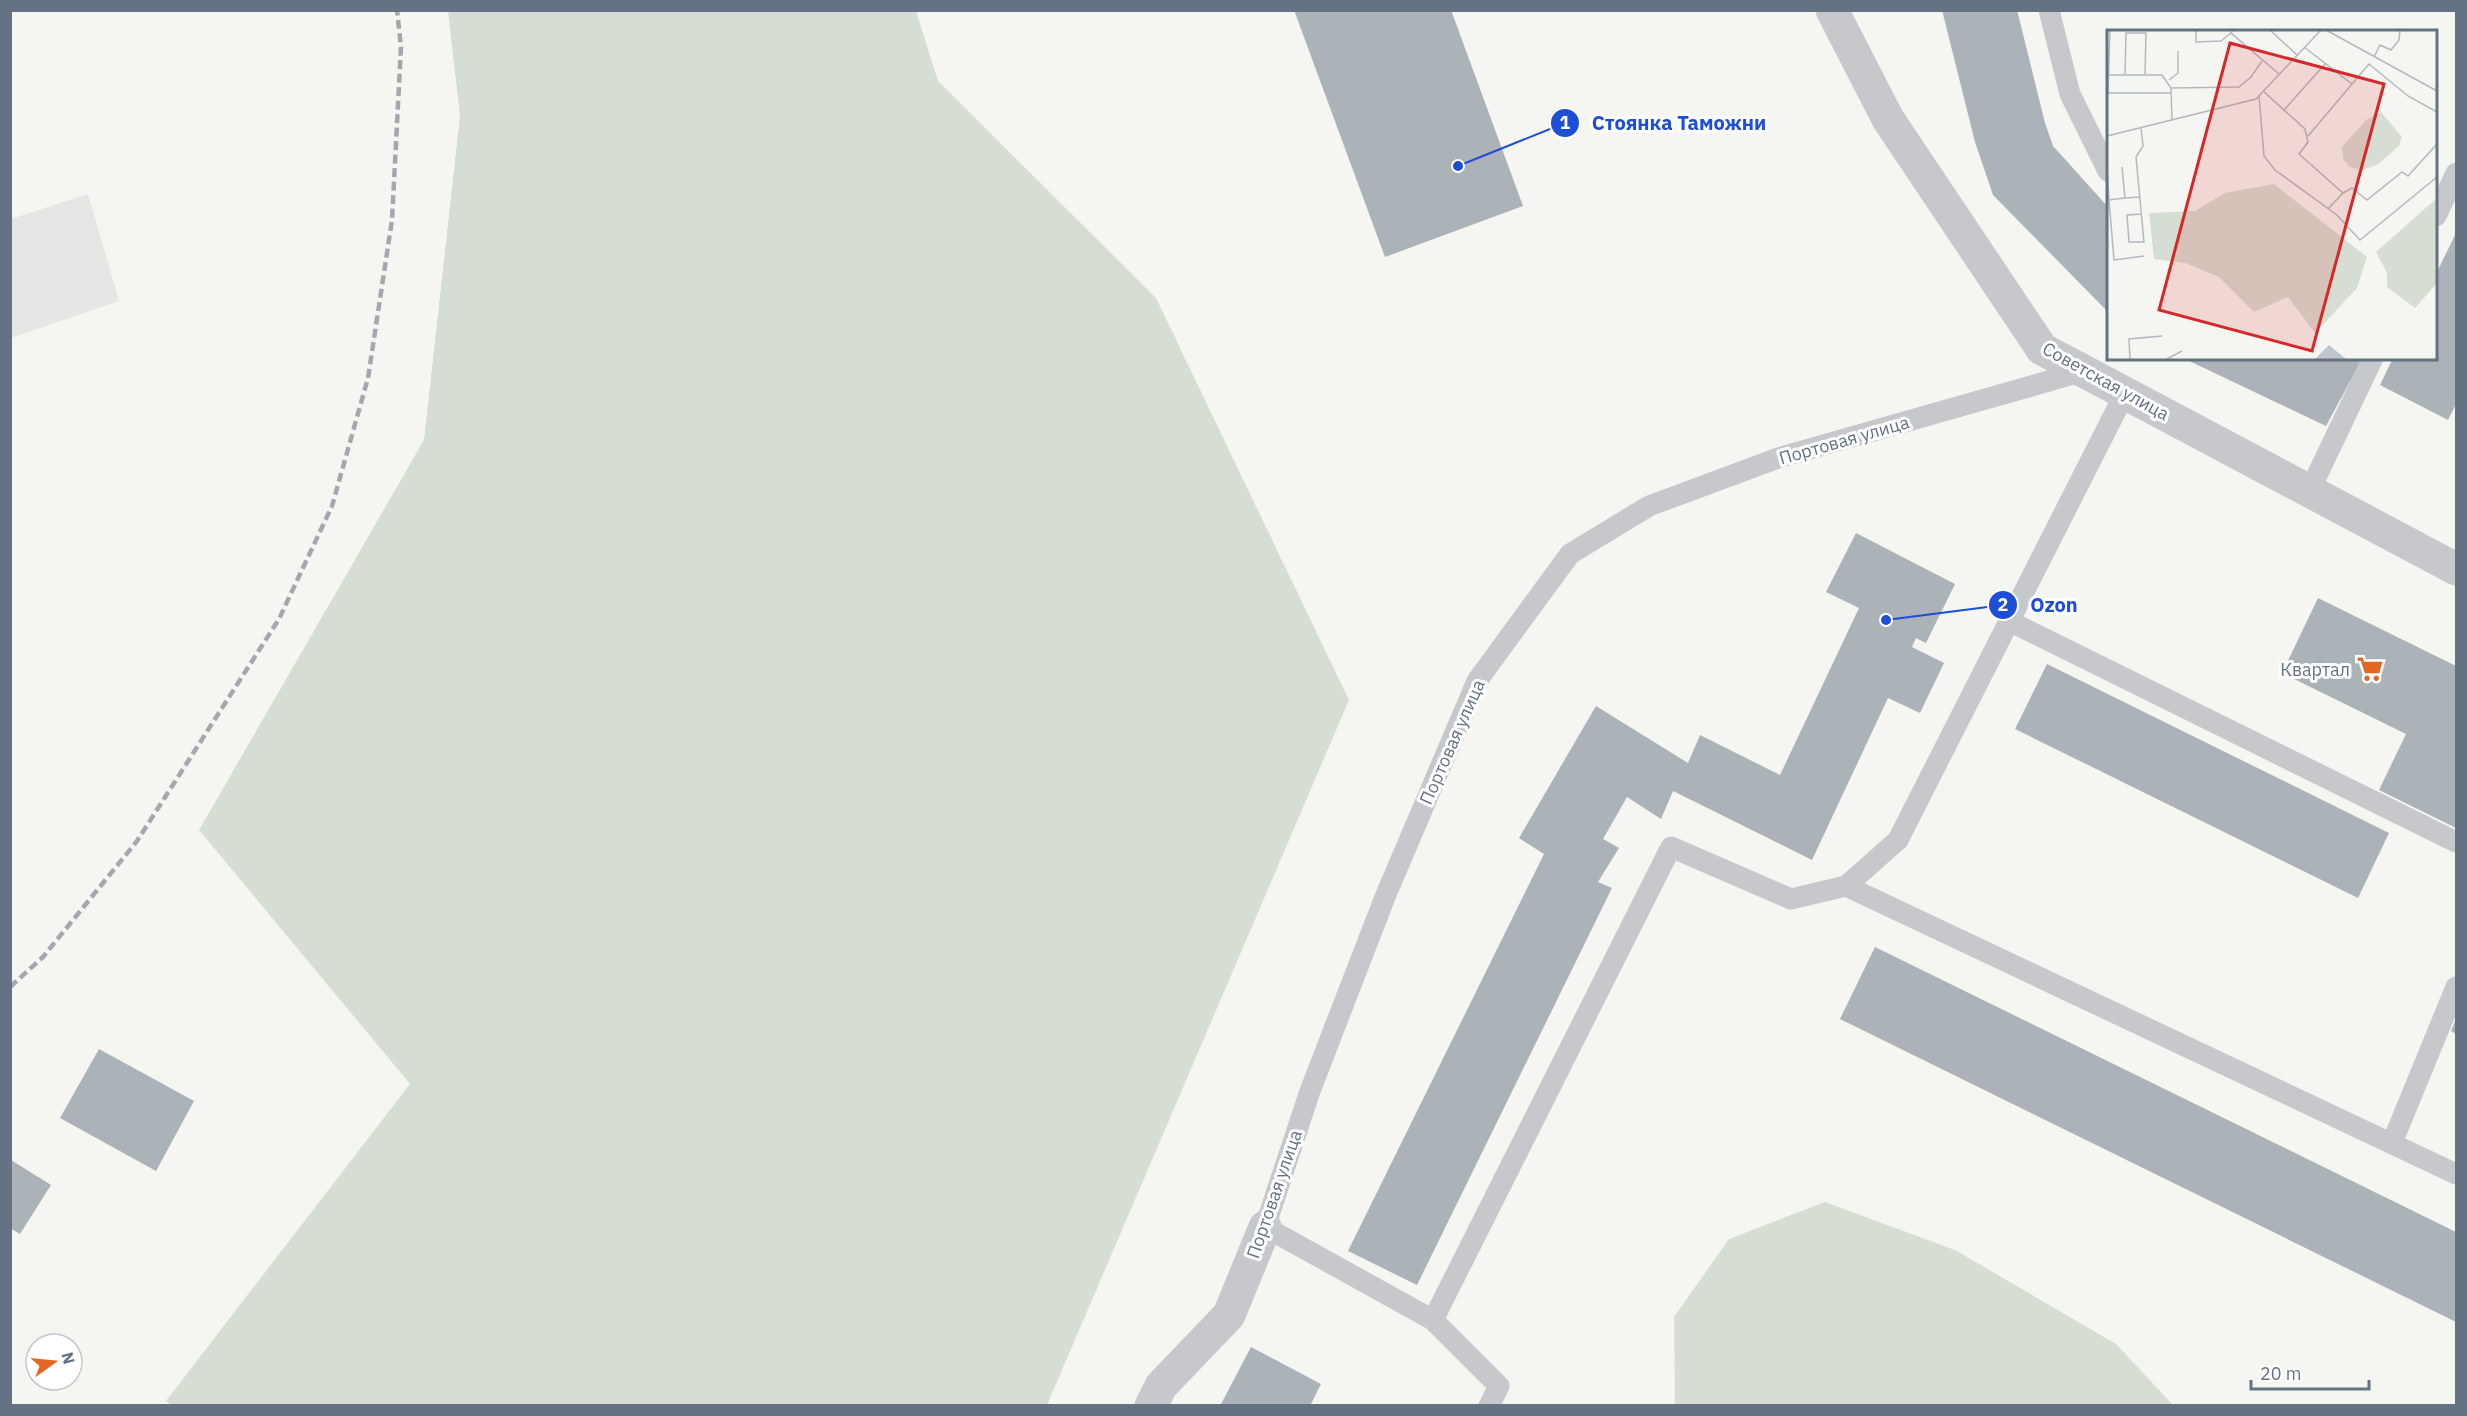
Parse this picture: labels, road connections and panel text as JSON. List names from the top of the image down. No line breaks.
{"streets":{"street":["Советская улица","Портовая улица"]},"crossings":[["Советская улица","Портовая улица"]],"places":{"other":["Стоянка Таможни","Ozon"],"supermarket":["Квартал"]},"scale_bar":"20 m","north":"right"}
